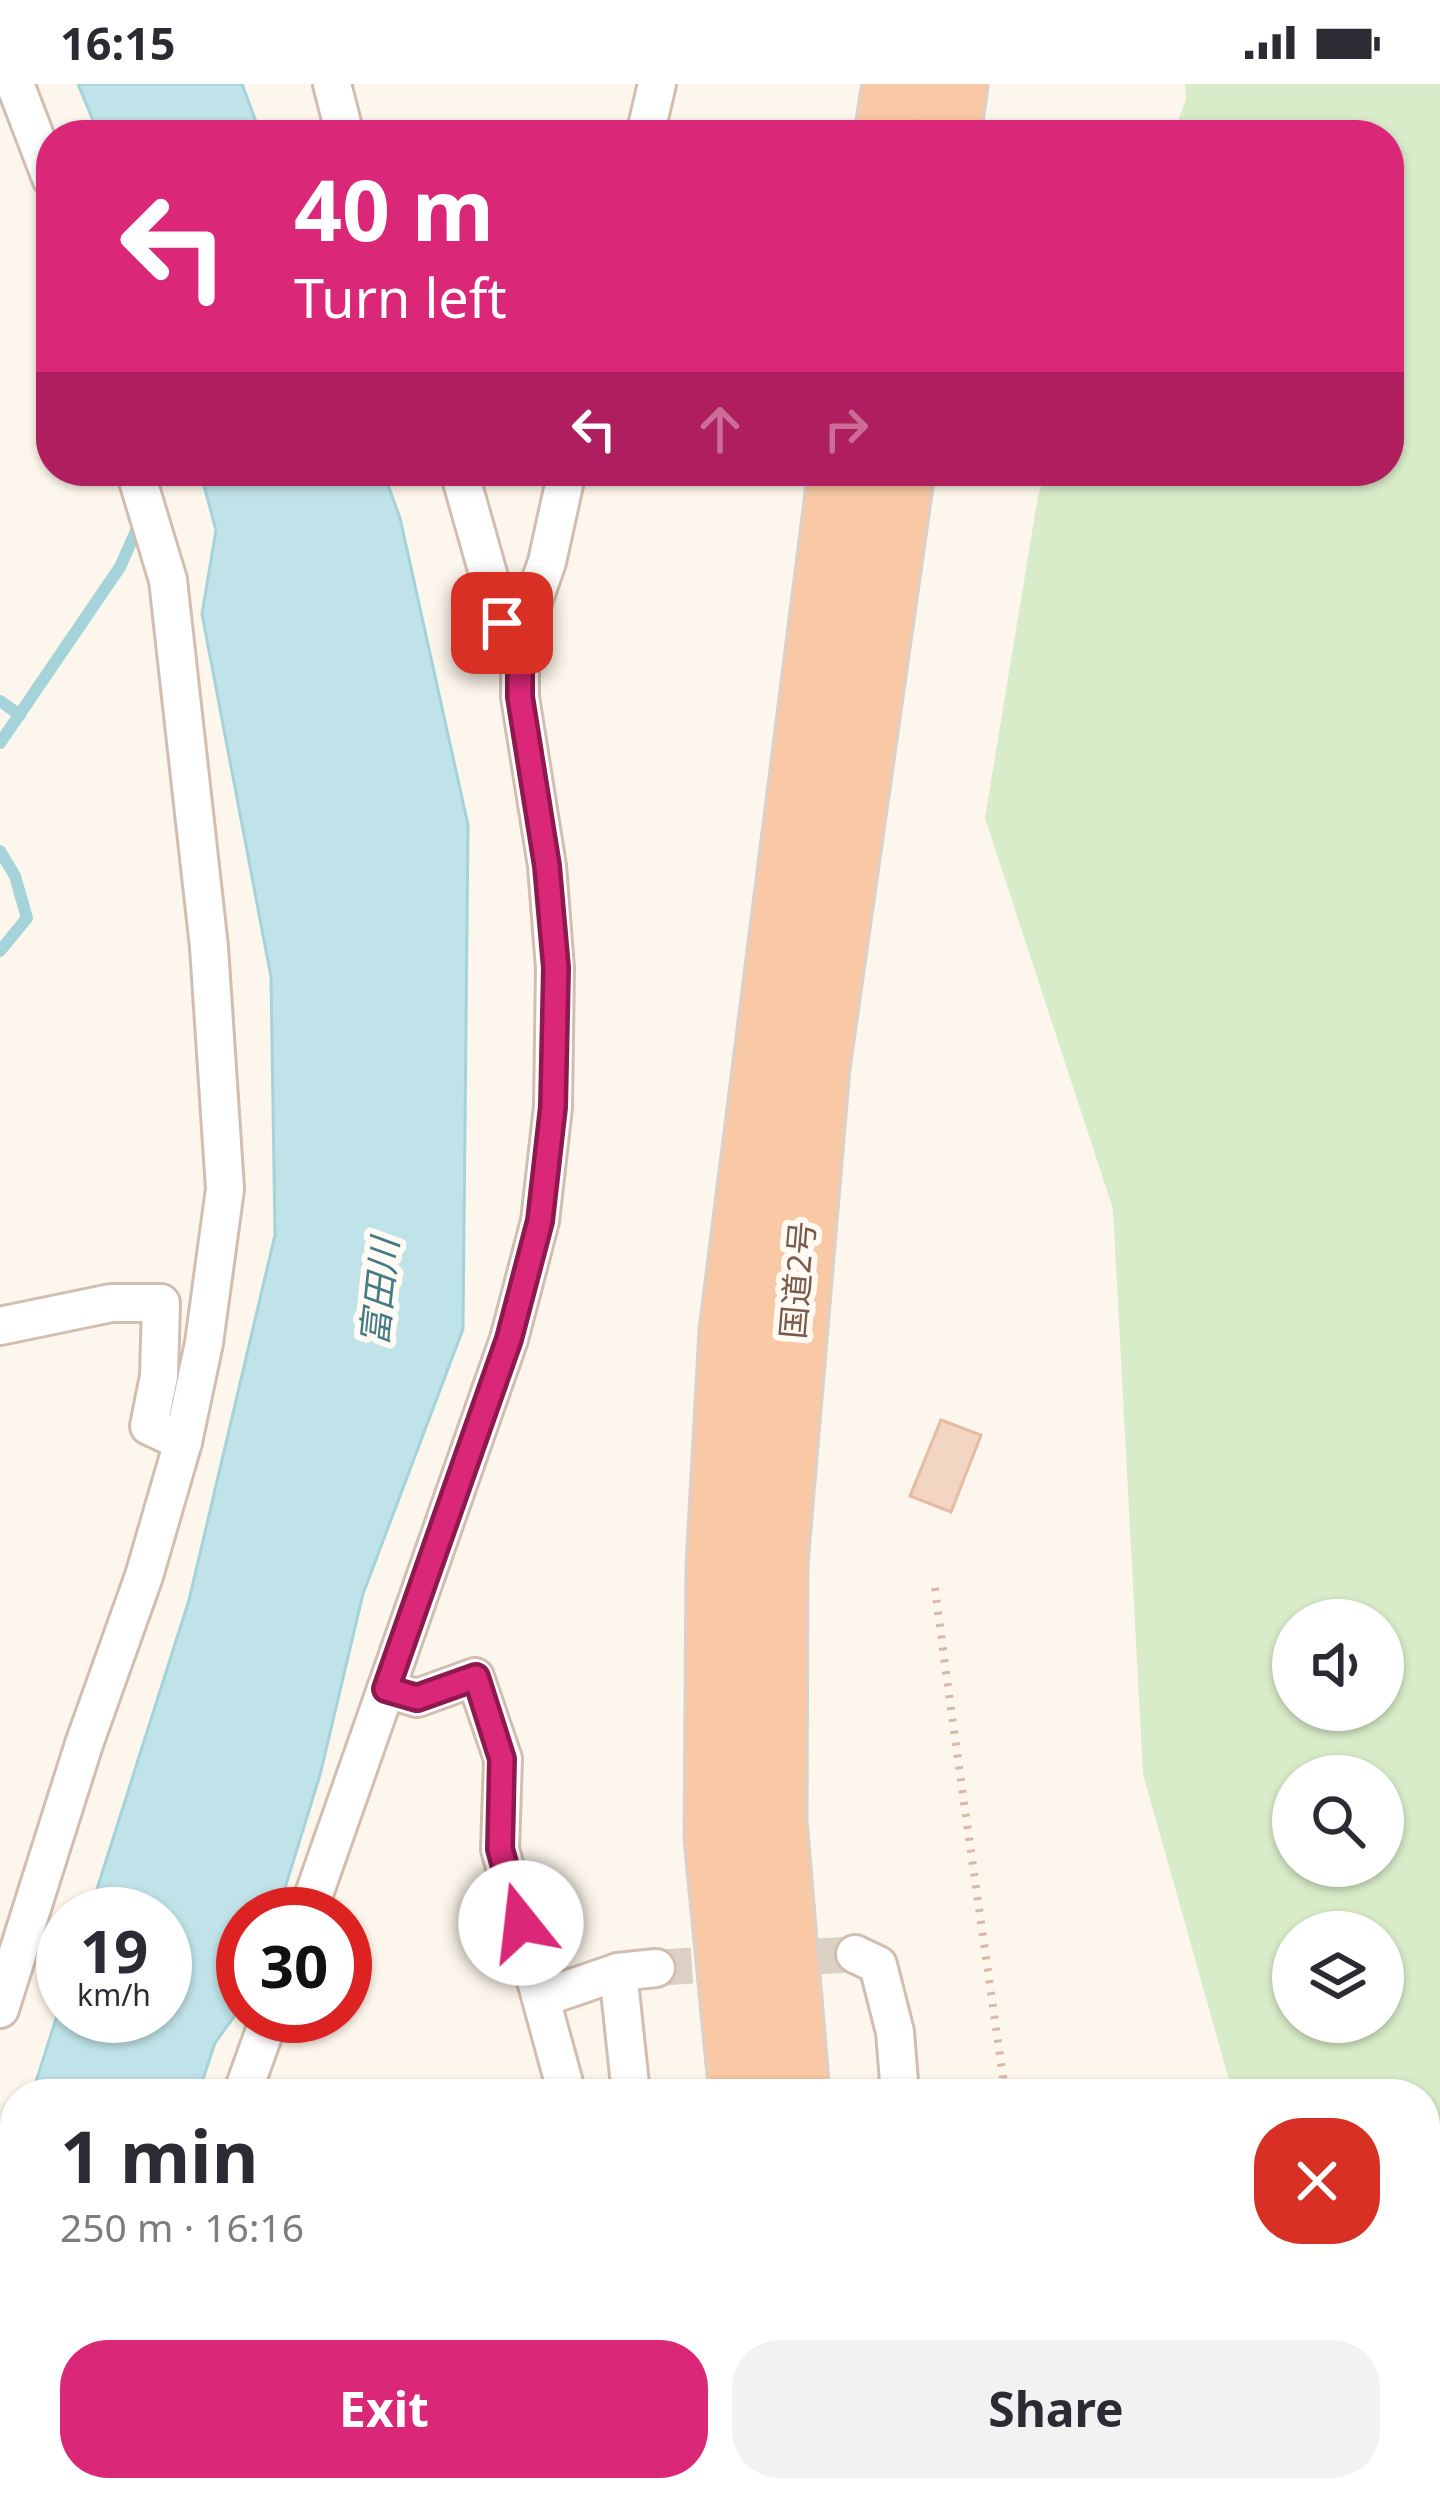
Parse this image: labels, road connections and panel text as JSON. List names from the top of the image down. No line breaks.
{"streets":{"highway":["国道2号"]},"water":["富田川"],"page":{"status":"16:15","turn":["40 m","Turn left"],"speed":"19 km/h","limit":"30","heading":["1 min","250 m · 16:16"],"buttons":["Exit","Share"]}}
